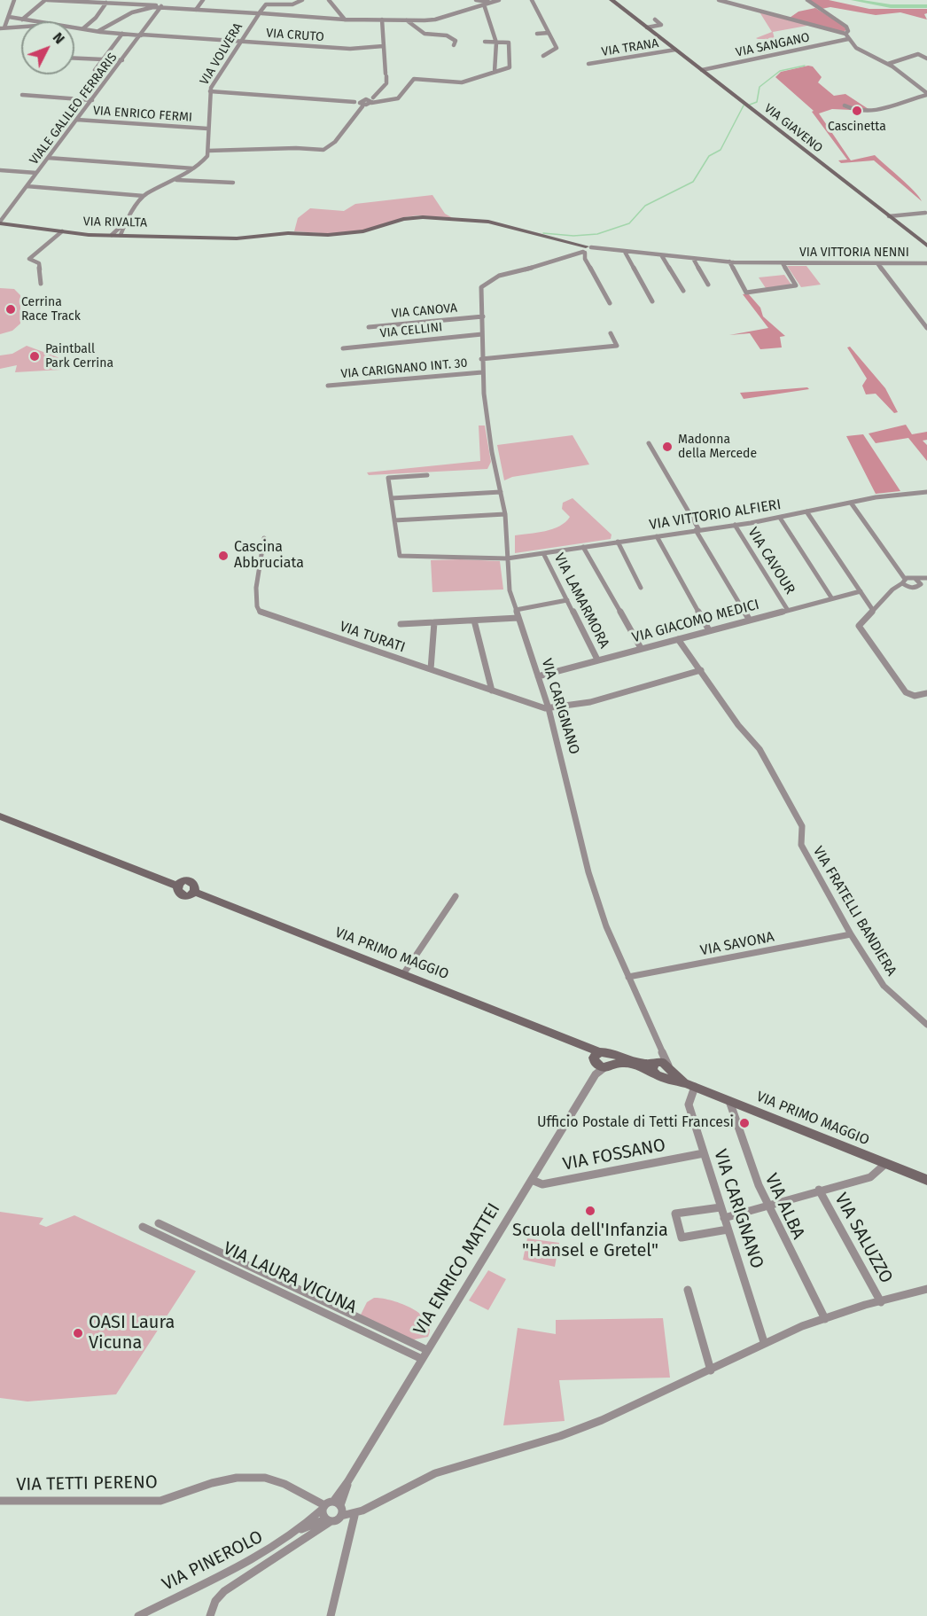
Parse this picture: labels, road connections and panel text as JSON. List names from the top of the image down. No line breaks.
{"streets":{"main road":["VIA GIAVENO","VIA RIVALTA","VIA PRIMO MAGGIO"],"street":["VIA CRUTO","VIA SANGANO","VIA TRANA","VIA VOLVERA","VIALE GALILEO FERRARIS","VIA ENRICO FERMI","VIA VITTORIA NENNI","VIA CANOVA","VIA CELLINI","VIA CARIGNANO INT. 30","VIA VITTORIO ALFIERI","VIA CAVOUR","VIA LAMARMORA","VIA GIACOMO MEDICI","VIA TURATI","VIA CARIGNANO","VIA FRATELLI BANDIERA","VIA SAVONA","VIA FOSSANO","VIA ALBA","VIA SALUZZO","VIA ENRICO MATTEI","VIA LAURA VICUNA","VIA TETTI PERENO","VIA PINEROLO"]},"crossings":[["VIA CRUTO","VIA VOLVERA"],["VIA CRUTO","VIALE GALILEO FERRARIS"],["VIA SANGANO","VIA GIAVENO"],["VIA TRANA","VIA GIAVENO"],["VIA VOLVERA","VIA ENRICO FERMI"],["VIALE GALILEO FERRARIS","VIA ENRICO FERMI"],["VIALE GALILEO FERRARIS","VIA RIVALTA"],["VIA RIVALTA","VIA VITTORIA NENNI"],["VIA RIVALTA","VIA CARIGNANO"],["VIA VITTORIA NENNI","VIA CARIGNANO"],["VIA CANOVA","VIA CARIGNANO"],["VIA CELLINI","VIA CARIGNANO"],["VIA CARIGNANO INT. 30","VIA CARIGNANO"],["VIA VITTORIO ALFIERI","VIA CAVOUR"],["VIA VITTORIO ALFIERI","VIA LAMARMORA"],["VIA VITTORIO ALFIERI","VIA CARIGNANO"],["VIA CAVOUR","VIA GIACOMO MEDICI"],["VIA LAMARMORA","VIA GIACOMO MEDICI"],["VIA GIACOMO MEDICI","VIA CARIGNANO"],["VIA GIACOMO MEDICI","VIA FRATELLI BANDIERA"],["VIA TURATI","VIA CARIGNANO"],["VIA CARIGNANO","VIA SAVONA"],["VIA CARIGNANO","VIA PRIMO MAGGIO"],["VIA CARIGNANO","VIA FOSSANO"],["VIA FRATELLI BANDIERA","VIA SAVONA"],["VIA PRIMO MAGGIO","VIA ALBA"],["VIA PRIMO MAGGIO","VIA ENRICO MATTEI"],["VIA FOSSANO","VIA ENRICO MATTEI"],["VIA ENRICO MATTEI","VIA LAURA VICUNA"],["VIA ENRICO MATTEI","VIA PINEROLO"],["VIA TETTI PERENO","VIA PINEROLO"]],"places":["Cascinetta","Cerrina Race Track","Paintball Park Cerrina","Madonna della Mercede","Cascina Abbruciata","Ufficio Postale di Tetti Francesi","Scuola dell'Infanzia \"Hansel e Gretel\"","OASI Laura Vicuna"],"north":"top right"}
